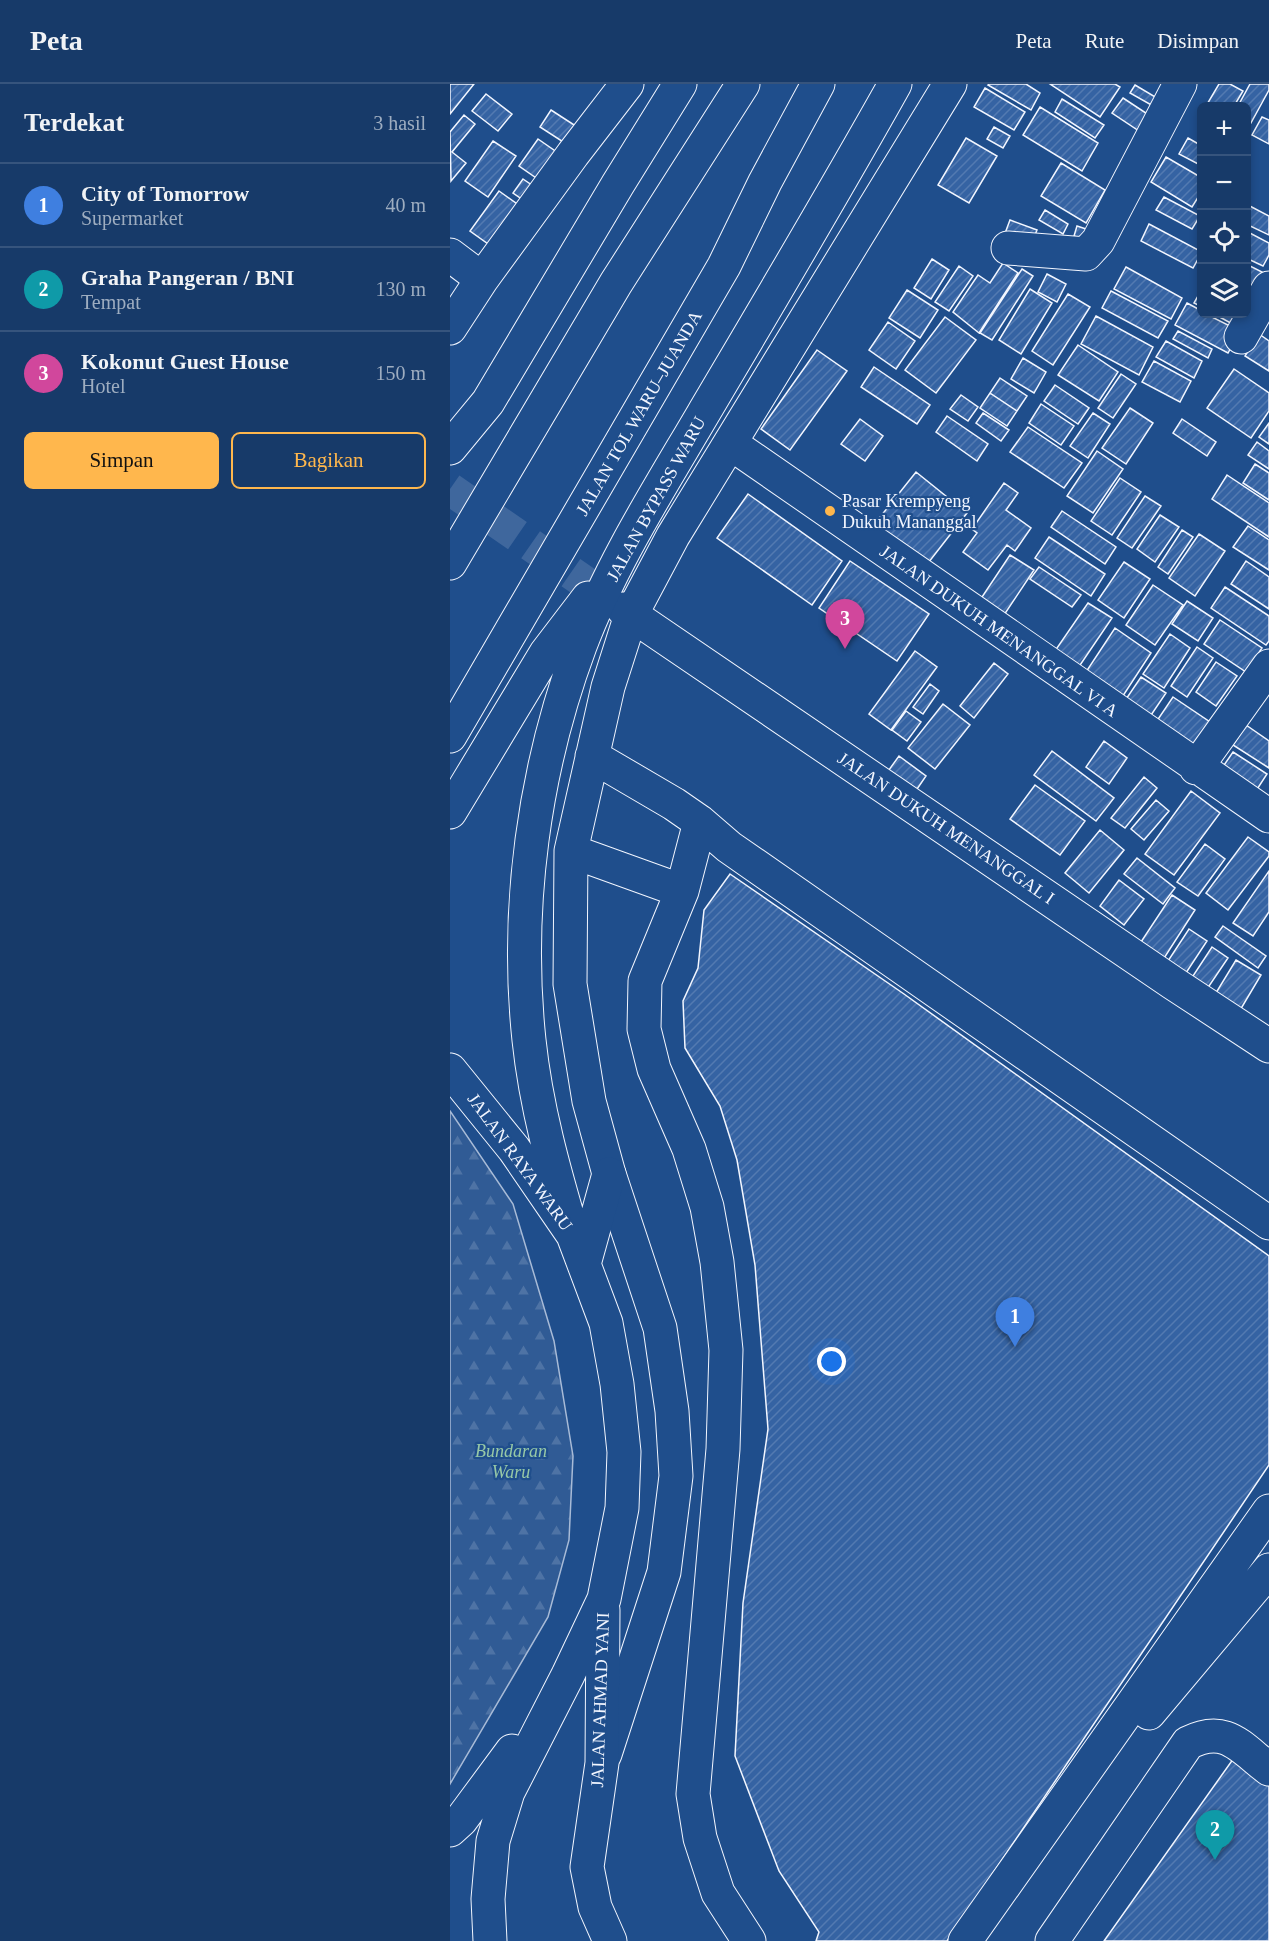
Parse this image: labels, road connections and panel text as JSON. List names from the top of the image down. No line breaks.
{"streets":{"main road":["JALAN TOL WARU–JUANDA","JALAN BYPASS WARU","JALAN DUKUH MENANGGAL VI A","JALAN DUKUH MENANGGAL I","JALAN RAYA WARU","JALAN AHMAD YANI"]},"crossings":[["JALAN BYPASS WARU","JALAN RAYA WARU"],["JALAN RAYA WARU","JALAN AHMAD YANI"]],"parks":["Bundaran Waru"],"places":["Pasar Krempyeng Dukuh Mananggal"],"page":{"header":"Peta","nav":["Peta","Rute","Disimpan"],"heading":["Terdekat","3 hasil"],"map_buttons":["+","−"],"list":[{"mark":"1","name":"City of Tomorrow","note":"Supermarket","value":"40 m"},{"mark":"2","name":"Graha Pangeran / BNI","note":"Tempat","value":"130 m"},{"mark":"3","name":"Kokonut Guest House","note":"Hotel","value":"150 m"}],"buttons":["Simpan","Bagikan"],"pins":["3","1","2"]}}
